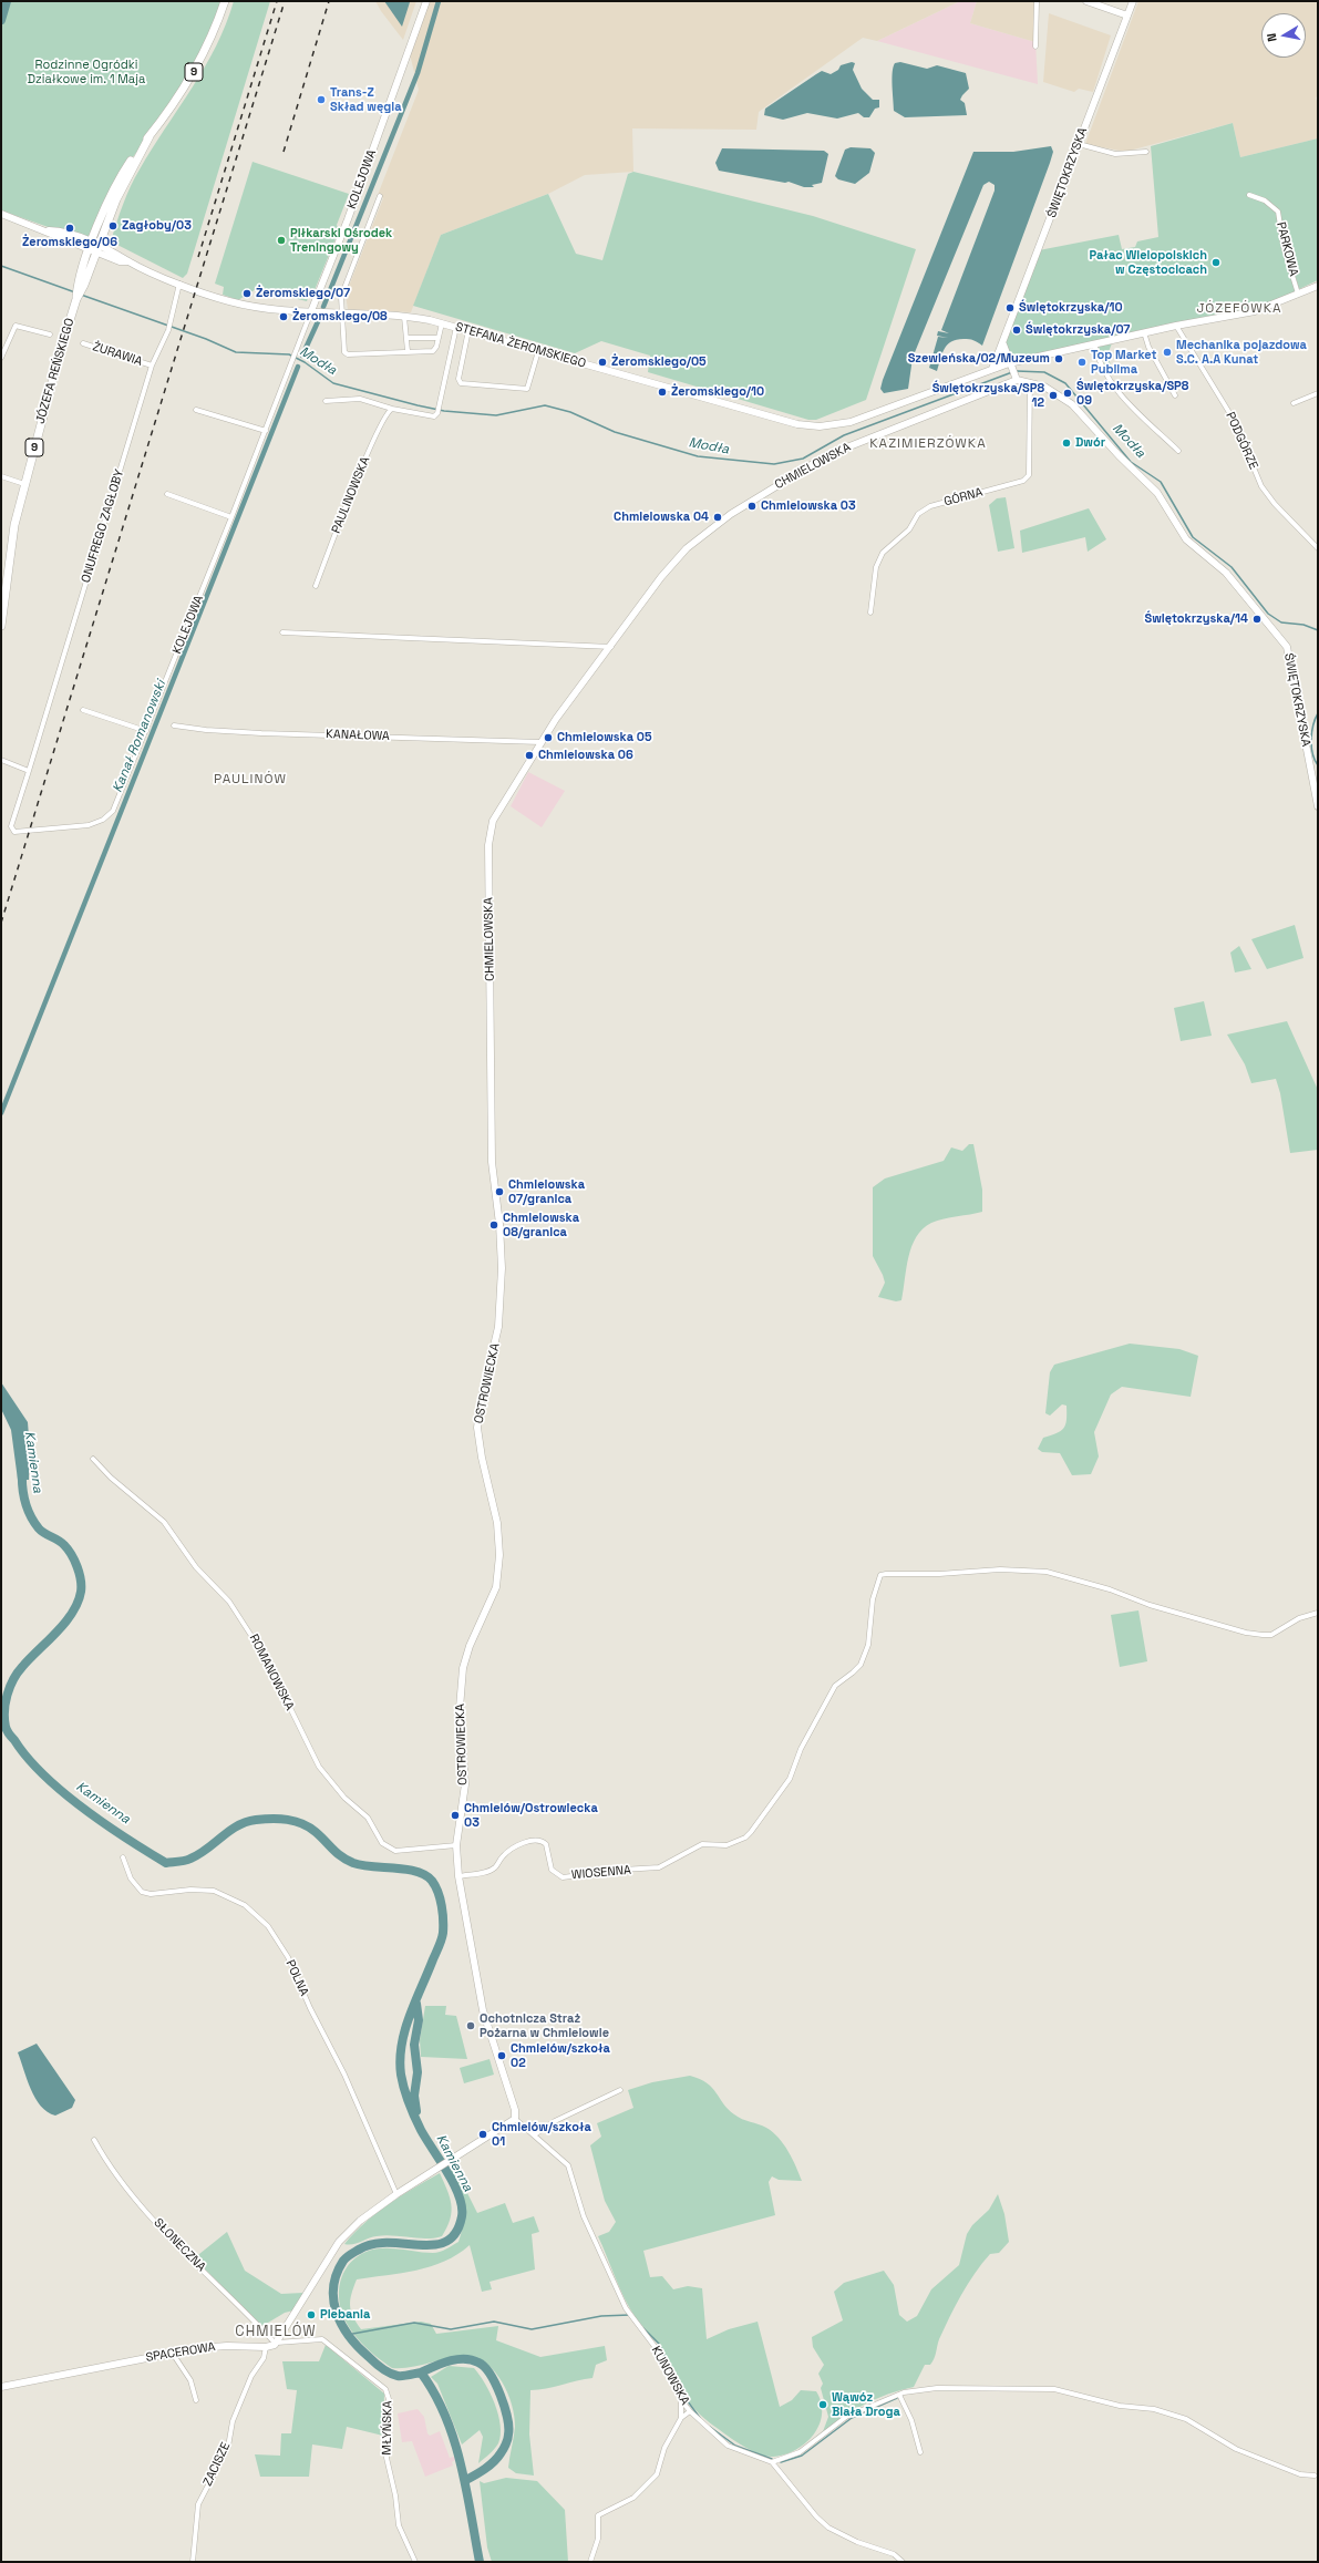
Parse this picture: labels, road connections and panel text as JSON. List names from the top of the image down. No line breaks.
{"streets":{"main road":["9","JÓZEFA REŃSKIEGO"],"street":["ŚWIĘTOKRZYSKA","KOLEJOWA","PARKOWA","STEFANA ŻEROMSKIEGO","ŻURAWIA","PODGÓRZE","CHMIELOWSKA","PAULINOWSKA","GÓRNA","ONUFREGO ZAGŁOBY","KANAŁOWA","OSTROWIECKA","ROMANOWSKA","WIOSENNA","POLNA","SŁONECZNA","SPACEROWA","KUNOWSKA","MŁYŃSKA","ZACISZE"]},"crossings":[["9","STEFANA ŻEROMSKIEGO"],["9","JÓZEFA REŃSKIEGO"],["ŚWIĘTOKRZYSKA","STEFANA ŻEROMSKIEGO"],["ŚWIĘTOKRZYSKA","CHMIELOWSKA"],["ŚWIĘTOKRZYSKA","GÓRNA"],["KOLEJOWA","STEFANA ŻEROMSKIEGO"],["KOLEJOWA","ONUFREGO ZAGŁOBY"],["STEFANA ŻEROMSKIEGO","JÓZEFA REŃSKIEGO"],["STEFANA ŻEROMSKIEGO","CHMIELOWSKA"],["STEFANA ŻEROMSKIEGO","ONUFREGO ZAGŁOBY"],["ŻURAWIA","ONUFREGO ZAGŁOBY"],["CHMIELOWSKA","KANAŁOWA"],["CHMIELOWSKA","OSTROWIECKA"],["OSTROWIECKA","ROMANOWSKA"],["OSTROWIECKA","WIOSENNA"],["OSTROWIECKA","KUNOWSKA"],["SŁONECZNA","SPACEROWA"],["SŁONECZNA","MŁYŃSKA"],["SPACEROWA","MŁYŃSKA"],["SPACEROWA","ZACISZE"]],"districts":["JÓZEFÓWKA","KAZIMIERZÓWKA","PAULINÓW","CHMIELÓW"],"water":["Modła","Kanał Romanowski","Kamienna"],"parks":["Rodzinne Ogródki Działkowe im. 1 Maja"],"places":["Trans-Z Skład węgla","Zagłoby/03","Żeromskiego/06","Piłkarski Ośrodek Treningowy","Pałac Wielopolskich w Częstocicach","Żeromskiego/07","Świętokrzyska/10","Żeromskiego/08","Świętokrzyska/07","Mechanika pojazdowa S.C. A.A Kunat","Szewieńska/02/Muzeum","Żeromskiego/05","Top Market Publima","Żeromskiego/10","Świętokrzyska/SP8 09","Świętokrzyska/SP8 12","Dwór","Chmielowska 03","Chmielowska 04","Świętokrzyska/14","Chmielowska 05","Chmielowska 06","Chmielowska 07/granica","Chmielowska 08/granica","Chmielów/Ostrowiecka 03","Ochotnicza Straż Pożarna w Chmielowie","Chmielów/szkoła 02","Chmielów/szkoła 01","Plebania","Wąwóz Biała Droga"],"north":"left"}
